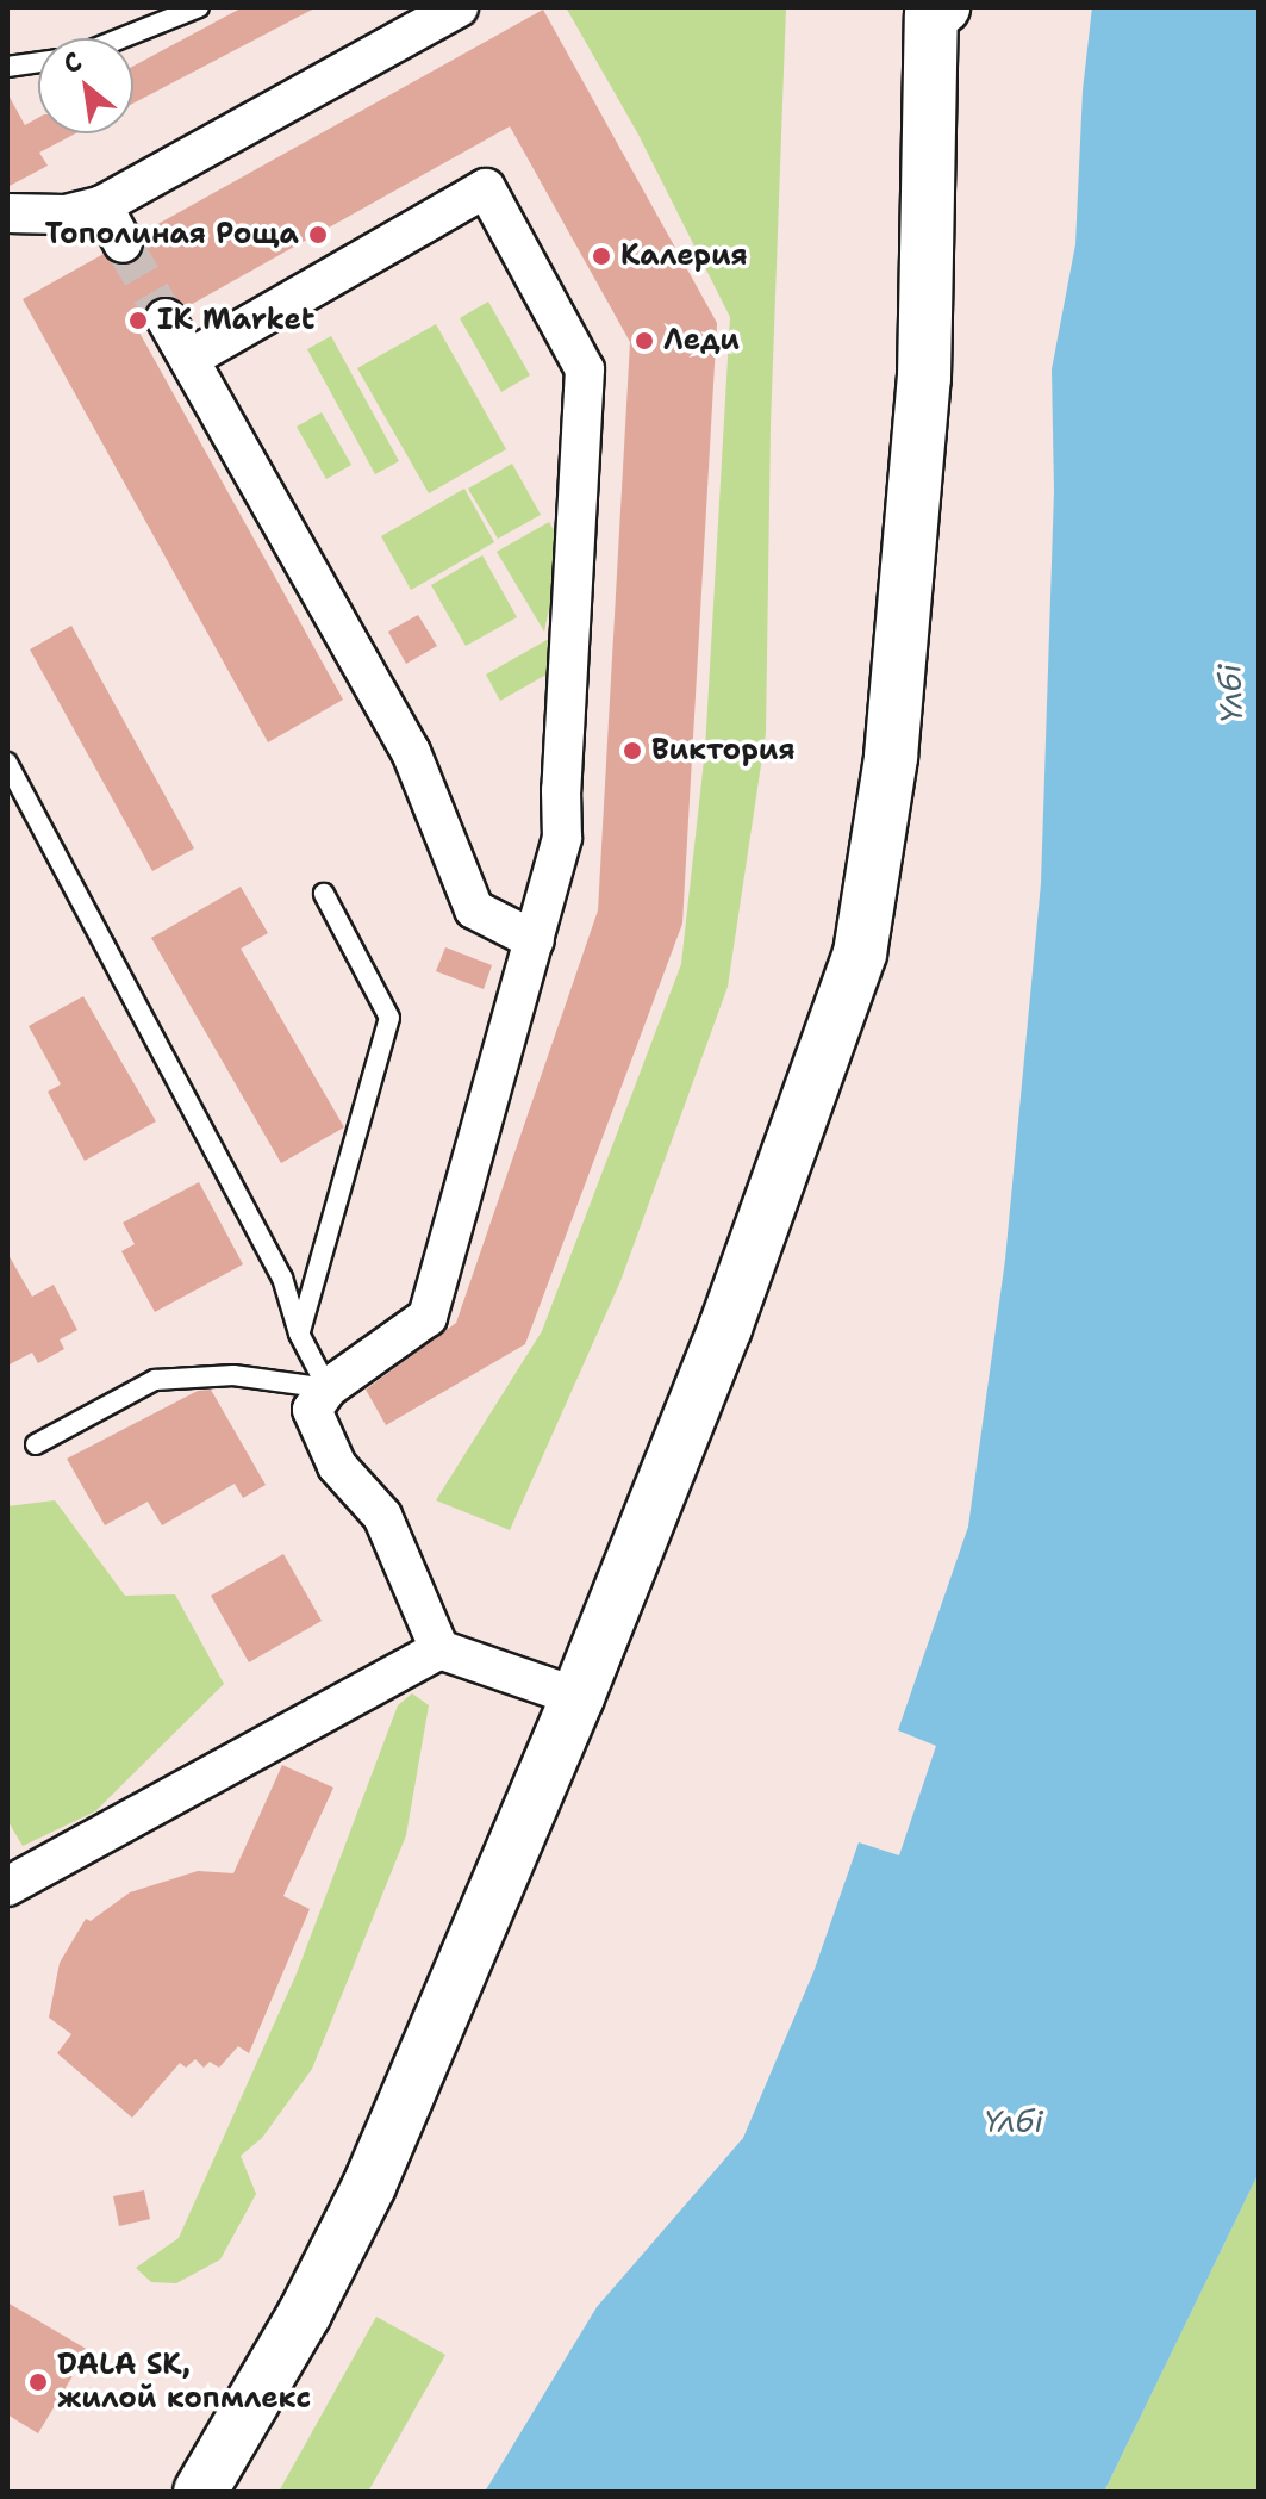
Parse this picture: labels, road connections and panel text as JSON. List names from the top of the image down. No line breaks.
{"water":["Үлбі"],"places":["Тополиная Роща","Калерия","IK Market","Леди","Виктория","DALA SK, жилой копмлекс"],"north":"top left"}
